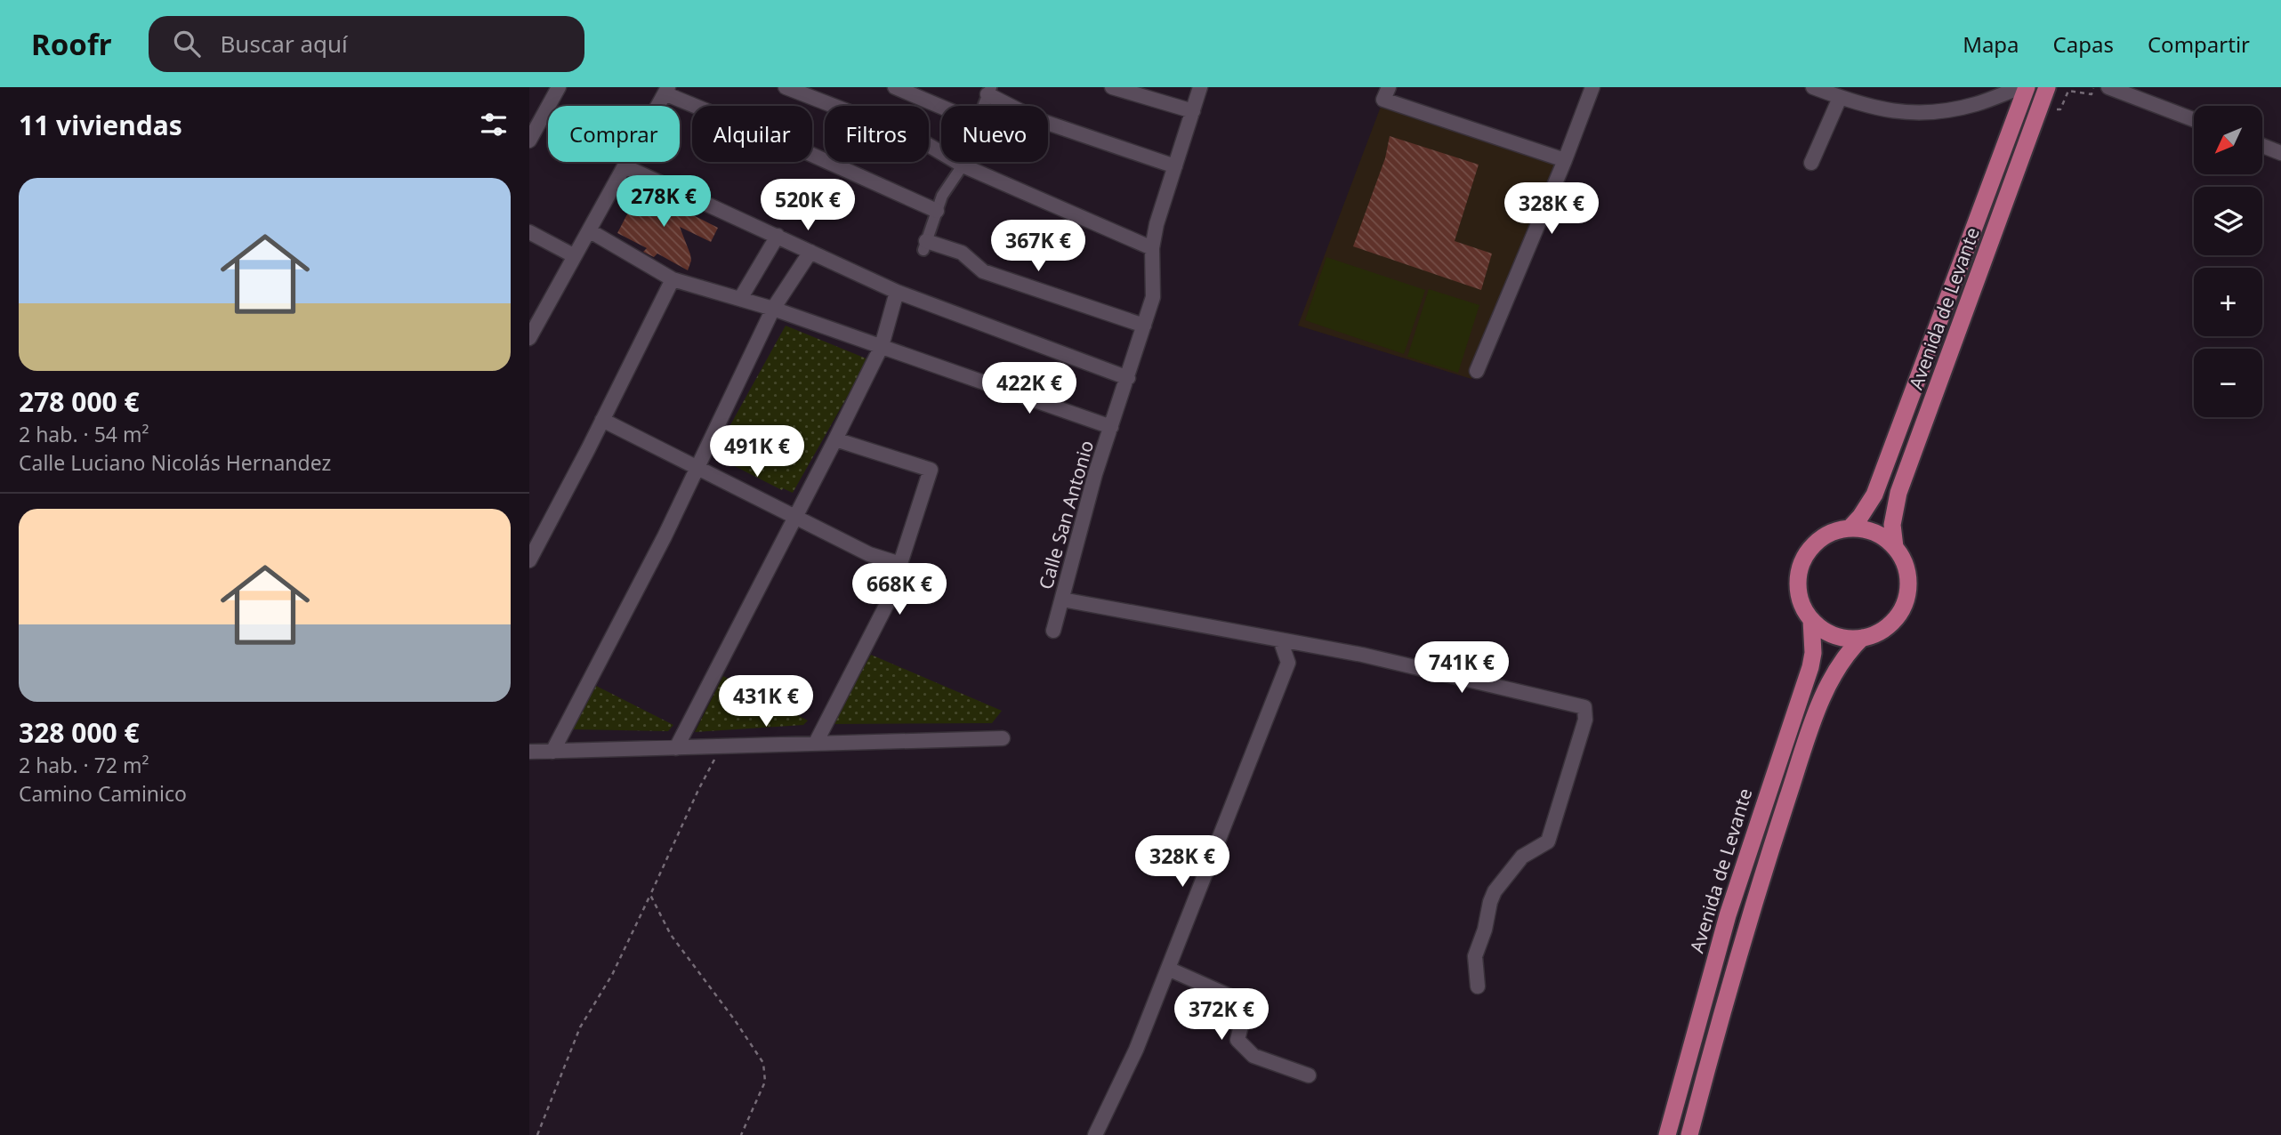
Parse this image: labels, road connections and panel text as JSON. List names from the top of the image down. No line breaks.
{"streets":{"main road":["Avenida de Levante"],"street":["Calle San Antonio"]},"north":"bottom left","page":{"header":"Roofr","search":"Buscar aquí","nav":["Mapa","Capas","Compartir"],"heading":"11 viviendas","map_buttons":["+","−"],"chip":["Comprar","Alquilar","Filtros","Nuevo"],"list":[{"name":"278 000 €","note":"2 hab. · 54 m² · Calle Luciano Nicolás Hernandez"},{"name":"328 000 €","note":"2 hab. · 72 m² · Camino Caminico"}],"price":["278K €","520K €","328K €","367K €","422K €","491K €","668K €","741K €","431K €","328K €","372K €"]}}
